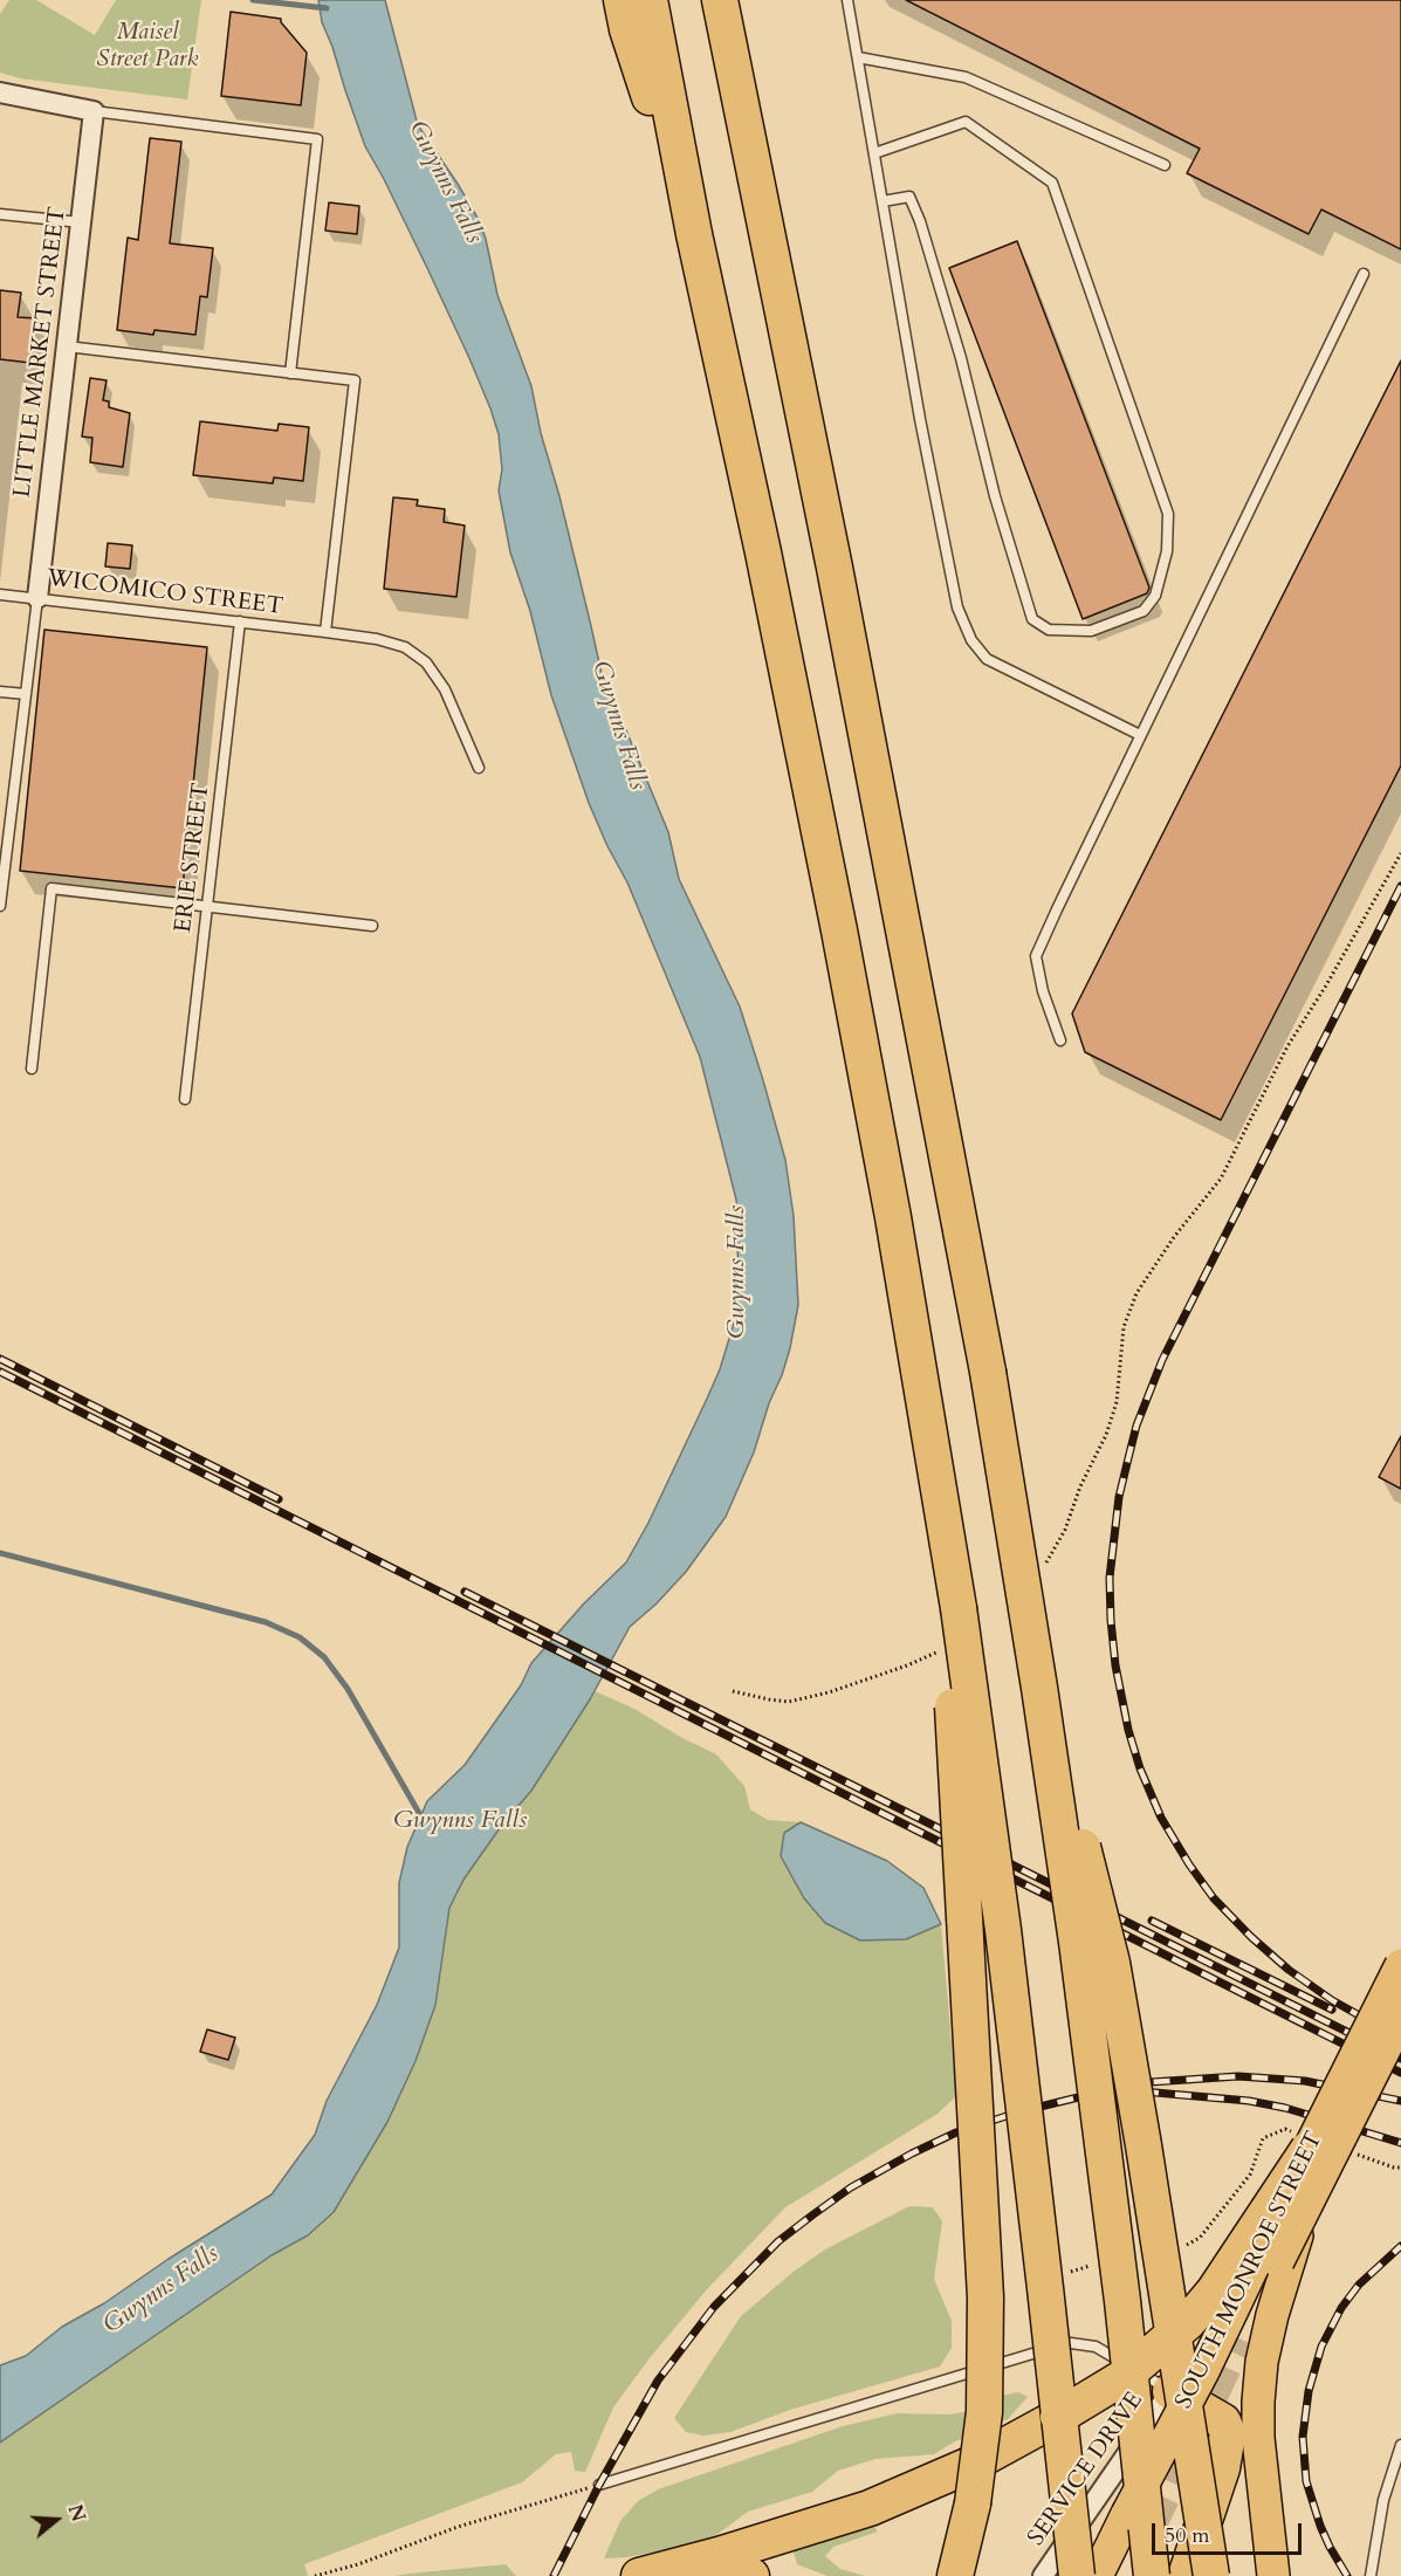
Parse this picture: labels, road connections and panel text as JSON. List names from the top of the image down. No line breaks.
{"streets":{"main road":["SOUTH MONROE STREET"],"street":["LITTLE MARKET STREET","SERVICE DRIVE"],"lane":["WICOMICO STREET","ERIE STREET"]},"crossings":[["LITTLE MARKET STREET","WICOMICO STREET"],["WICOMICO STREET","ERIE STREET"]],"water":["Gwynns Falls"],"parks":["Maisel Street Park"],"scale_bar":"50 m","north":"right"}
